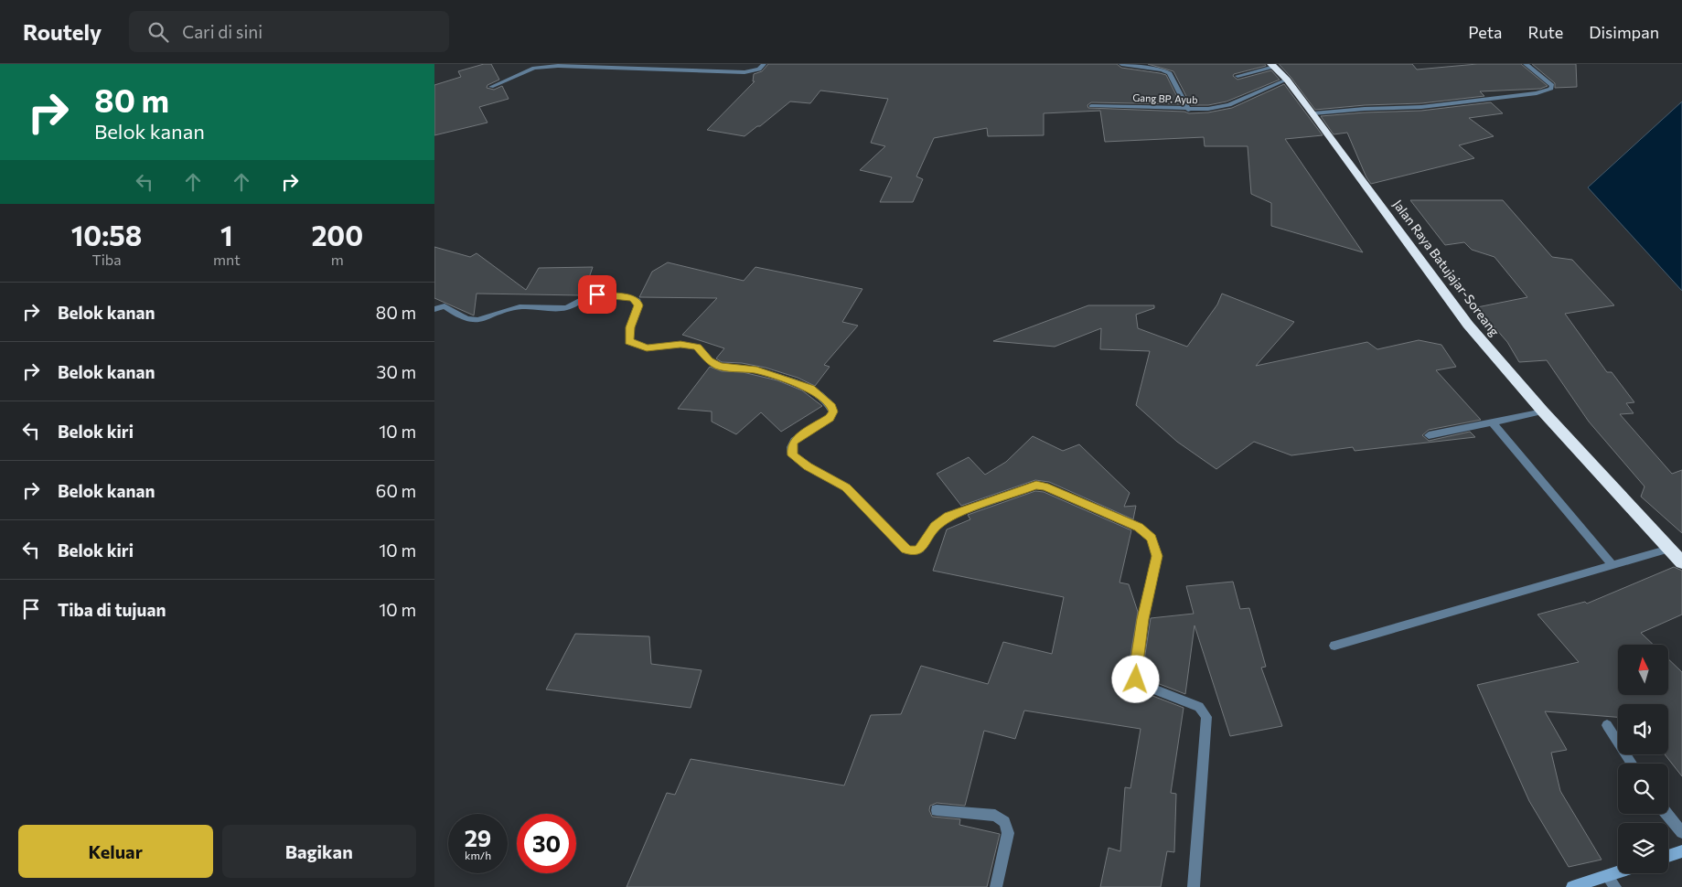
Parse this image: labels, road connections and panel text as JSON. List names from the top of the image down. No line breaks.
{"streets":{"highway":["Jalan Raya Batujajar-Soreang"],"street":["Gang BP. Ayub"]},"crossings":[["Gang BP. Ayub","Jalan Raya Batujajar-Soreang"]],"north":"top","page":{"header":"Routely","search":"Cari di sini","nav":["Peta","Rute","Disimpan"],"turn":["80 m","Belok kanan"],"eta":["10:58","Tiba","1","mnt","200","m"],"list":[{"name":"Belok kanan","value":"80 m"},{"name":"Belok kanan","value":"30 m"},{"name":"Belok kiri","value":"10 m"},{"name":"Belok kanan","value":"60 m"},{"name":"Belok kiri","value":"10 m"},{"name":"Tiba di tujuan","value":"10 m"}],"speed":"29 km/h","limit":"30","buttons":["Keluar","Bagikan"]}}
